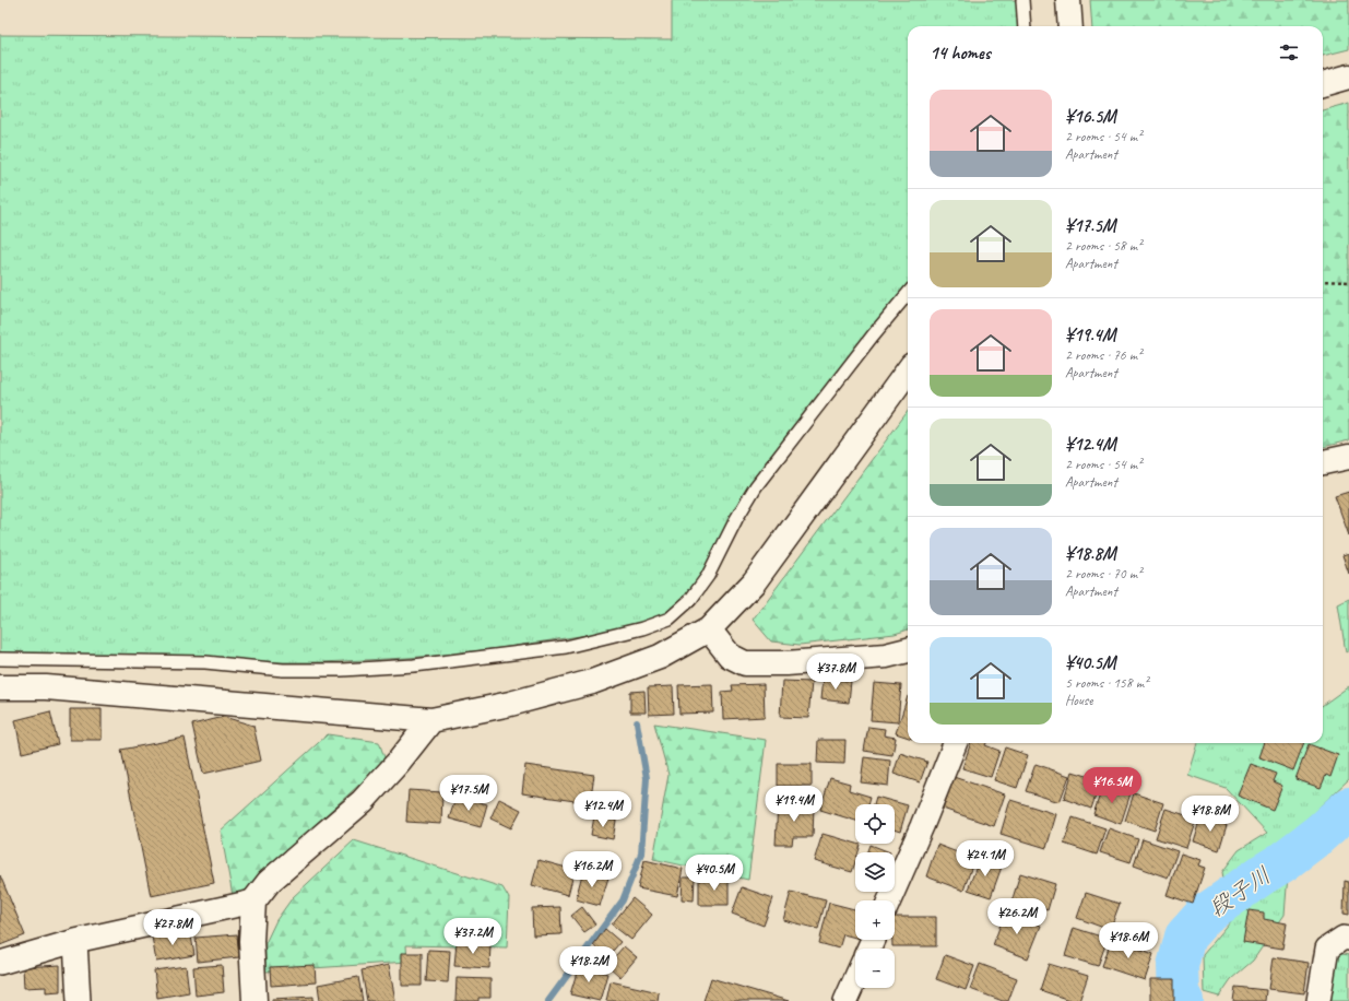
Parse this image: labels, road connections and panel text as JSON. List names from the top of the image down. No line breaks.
{"water":["段子川"],"page":{"heading":"14 homes","list":[{"name":"¥16.5M","note":"2 rooms · 54 m² · Apartment"},{"name":"¥17.5M","note":"2 rooms · 58 m² · Apartment"},{"name":"¥19.4M","note":"2 rooms · 76 m² · Apartment"},{"name":"¥12.4M","note":"2 rooms · 54 m² · Apartment"},{"name":"¥18.8M","note":"2 rooms · 70 m² · Apartment"},{"name":"¥40.5M","note":"5 rooms · 158 m² · House"}],"price":["¥37.8M","¥16.5M","¥17.5M","¥19.4M","¥12.4M","¥18.8M","¥24.1M","¥16.2M","¥40.5M","¥26.2M","¥27.8M","¥37.2M","¥18.6M","¥18.2M"],"map_buttons":["+","−"]}}
